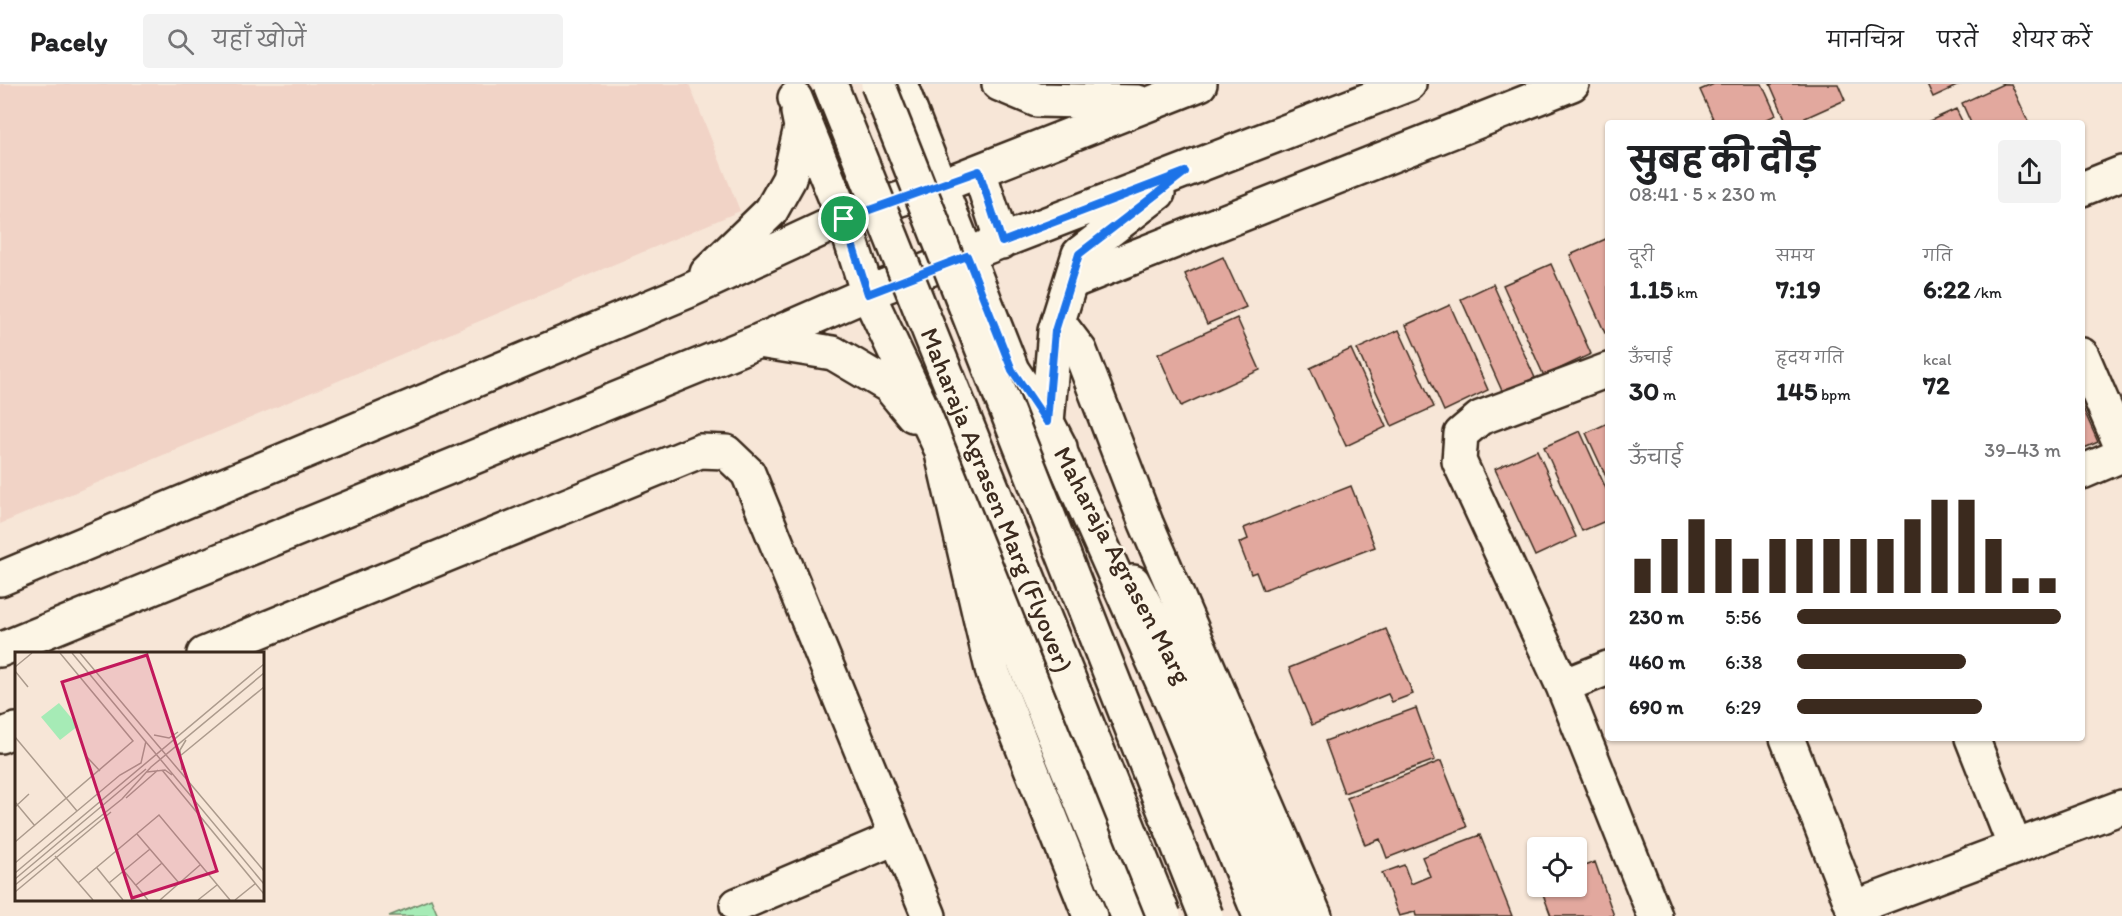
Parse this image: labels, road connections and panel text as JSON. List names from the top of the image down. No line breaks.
{"streets":{"main road":["Maharaja Agrasen Marg (Flyover)","Maharaja Agrasen Marg"]},"page":{"header":"Pacely","search":"यहाँ खोजें","nav":["मानचित्र","परतें","शेयर करें"],"heading":["सुबह की दौड़","08:41 · 5 × 230 m"],"stats":[["दूरी","1.15 km"],["समय","7:19"],["गति","6:22 /km"],["ऊँचाई","30 m"],["हृदय गति","145 bpm"],["kcal","72"]],"chart":["ऊँचाई","39–43 m"],"list":[{"name":"230 m","note":"5:56"},{"name":"460 m","note":"6:38"},{"name":"690 m","note":"6:29"}]}}
